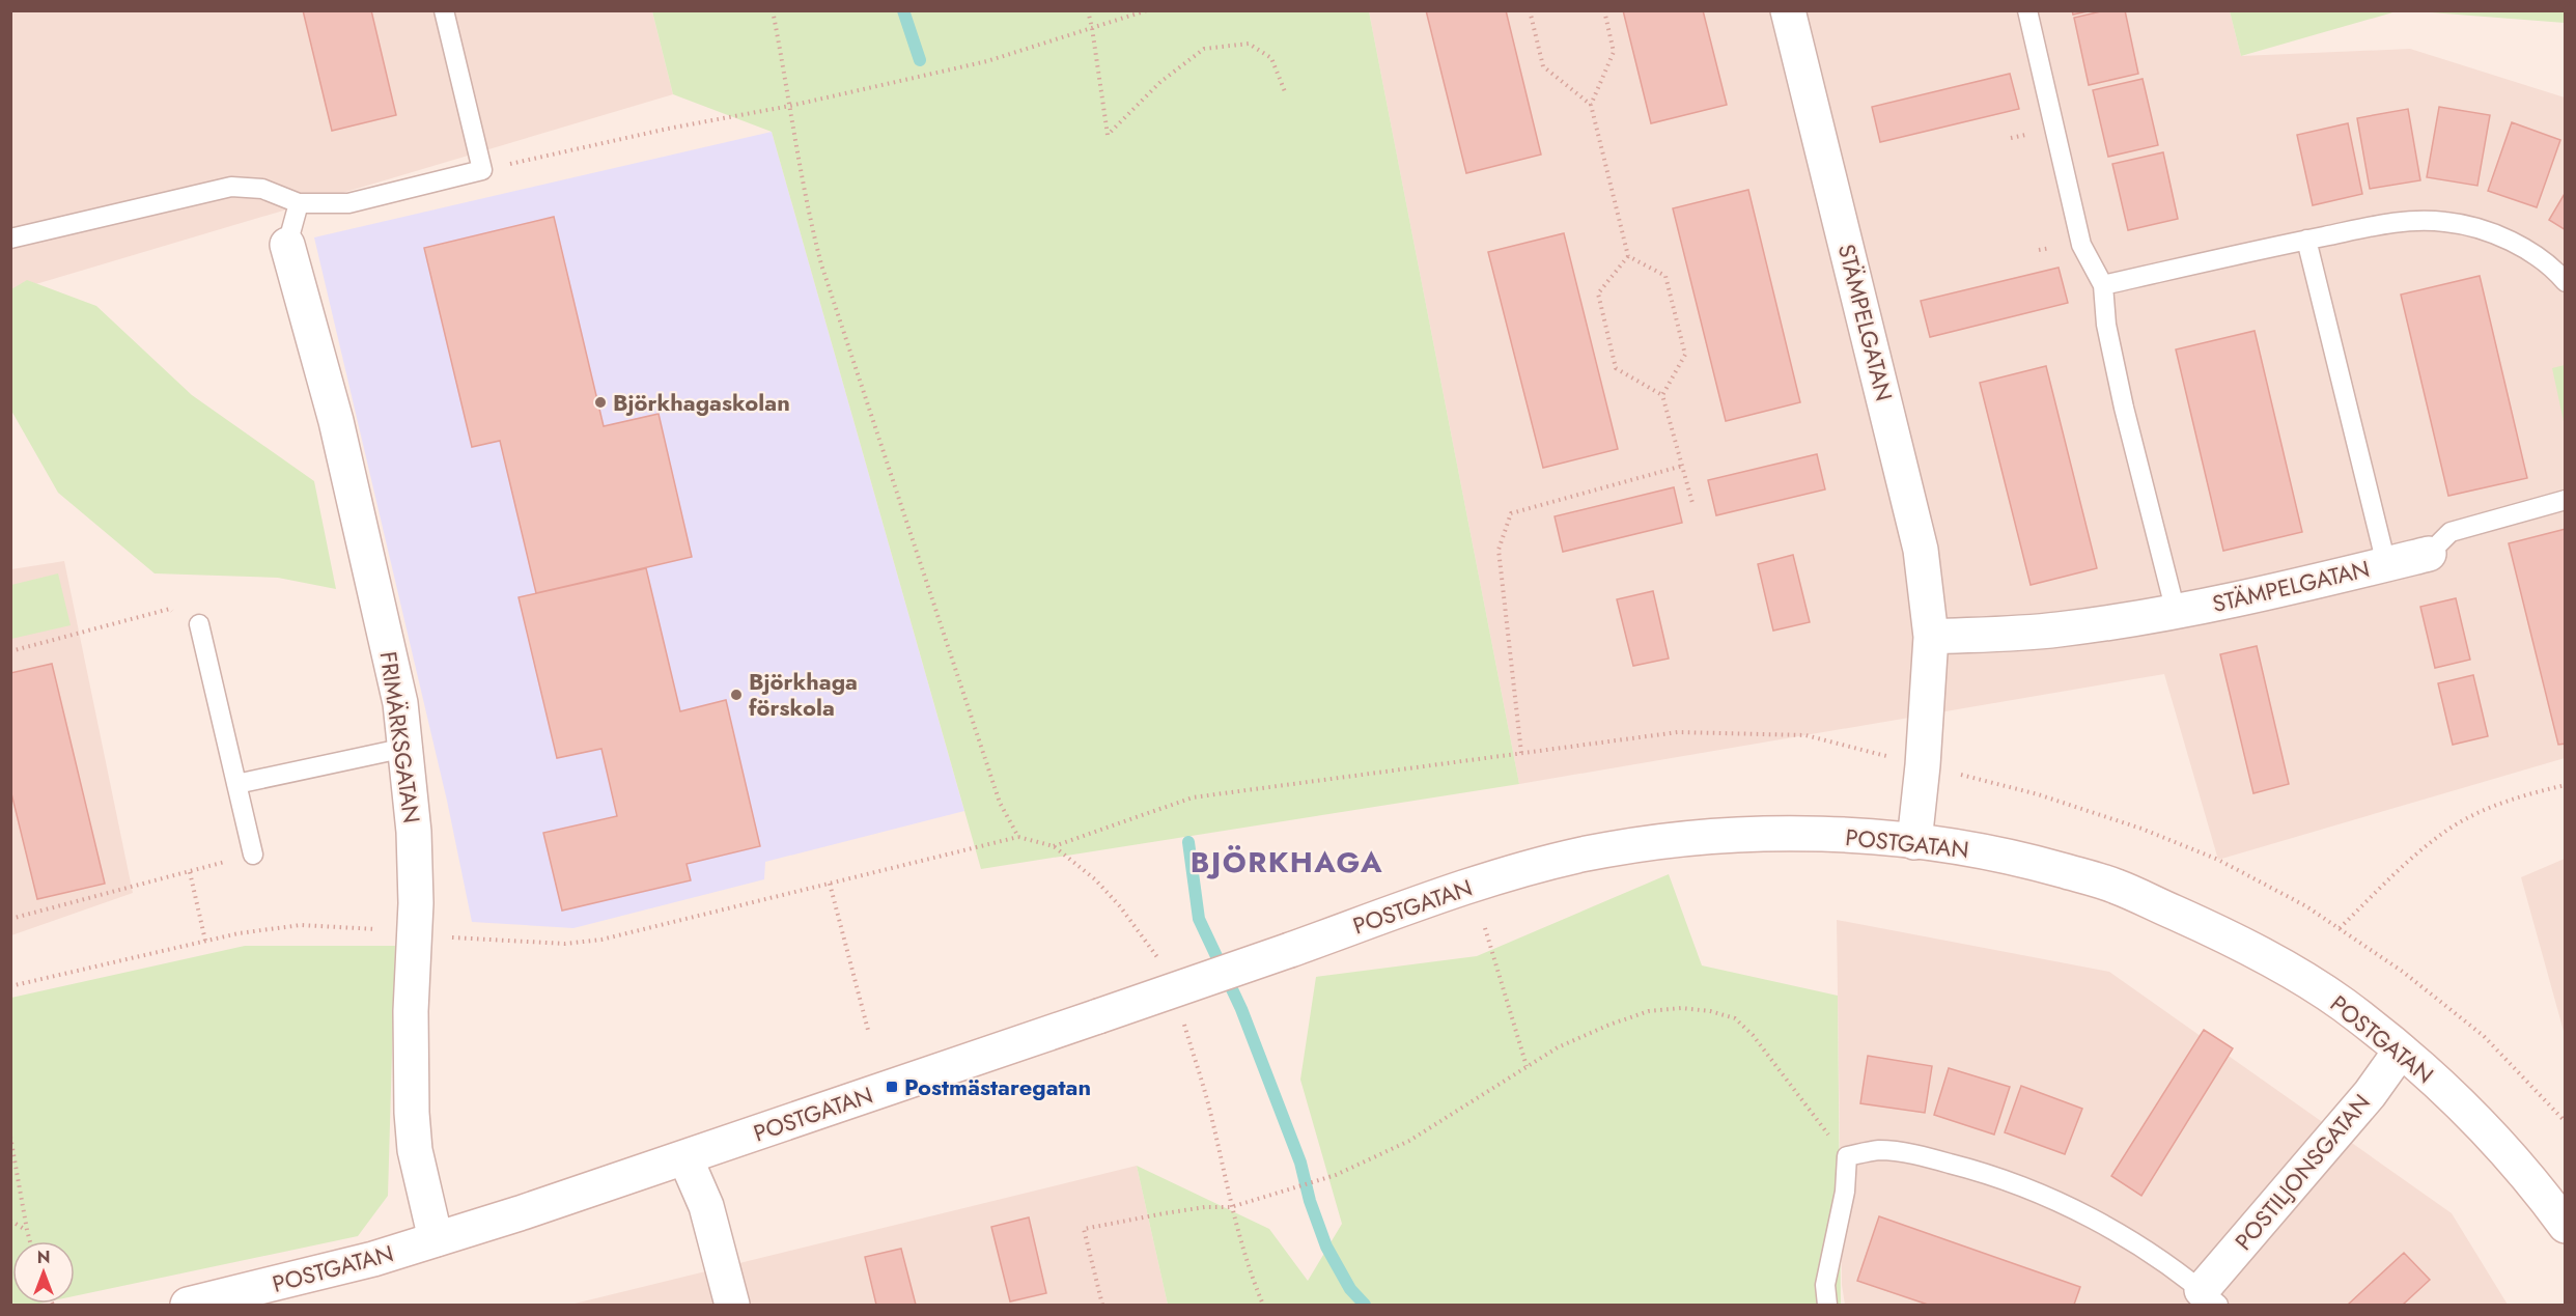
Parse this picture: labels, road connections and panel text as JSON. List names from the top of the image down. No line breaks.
{"streets":{"street":["STÄMPELGATAN","FRIMÄRKSGATAN","POSTGATAN","POSTILJONSGATAN"]},"crossings":[["STÄMPELGATAN","POSTGATAN"],["FRIMÄRKSGATAN","POSTGATAN"],["POSTGATAN","POSTILJONSGATAN"]],"districts":["BJÖRKHAGA"],"places":{"other":["Björkhagaskolan","Björkhaga förskola"],"transit":["Postmästaregatan"]},"north":"top"}
